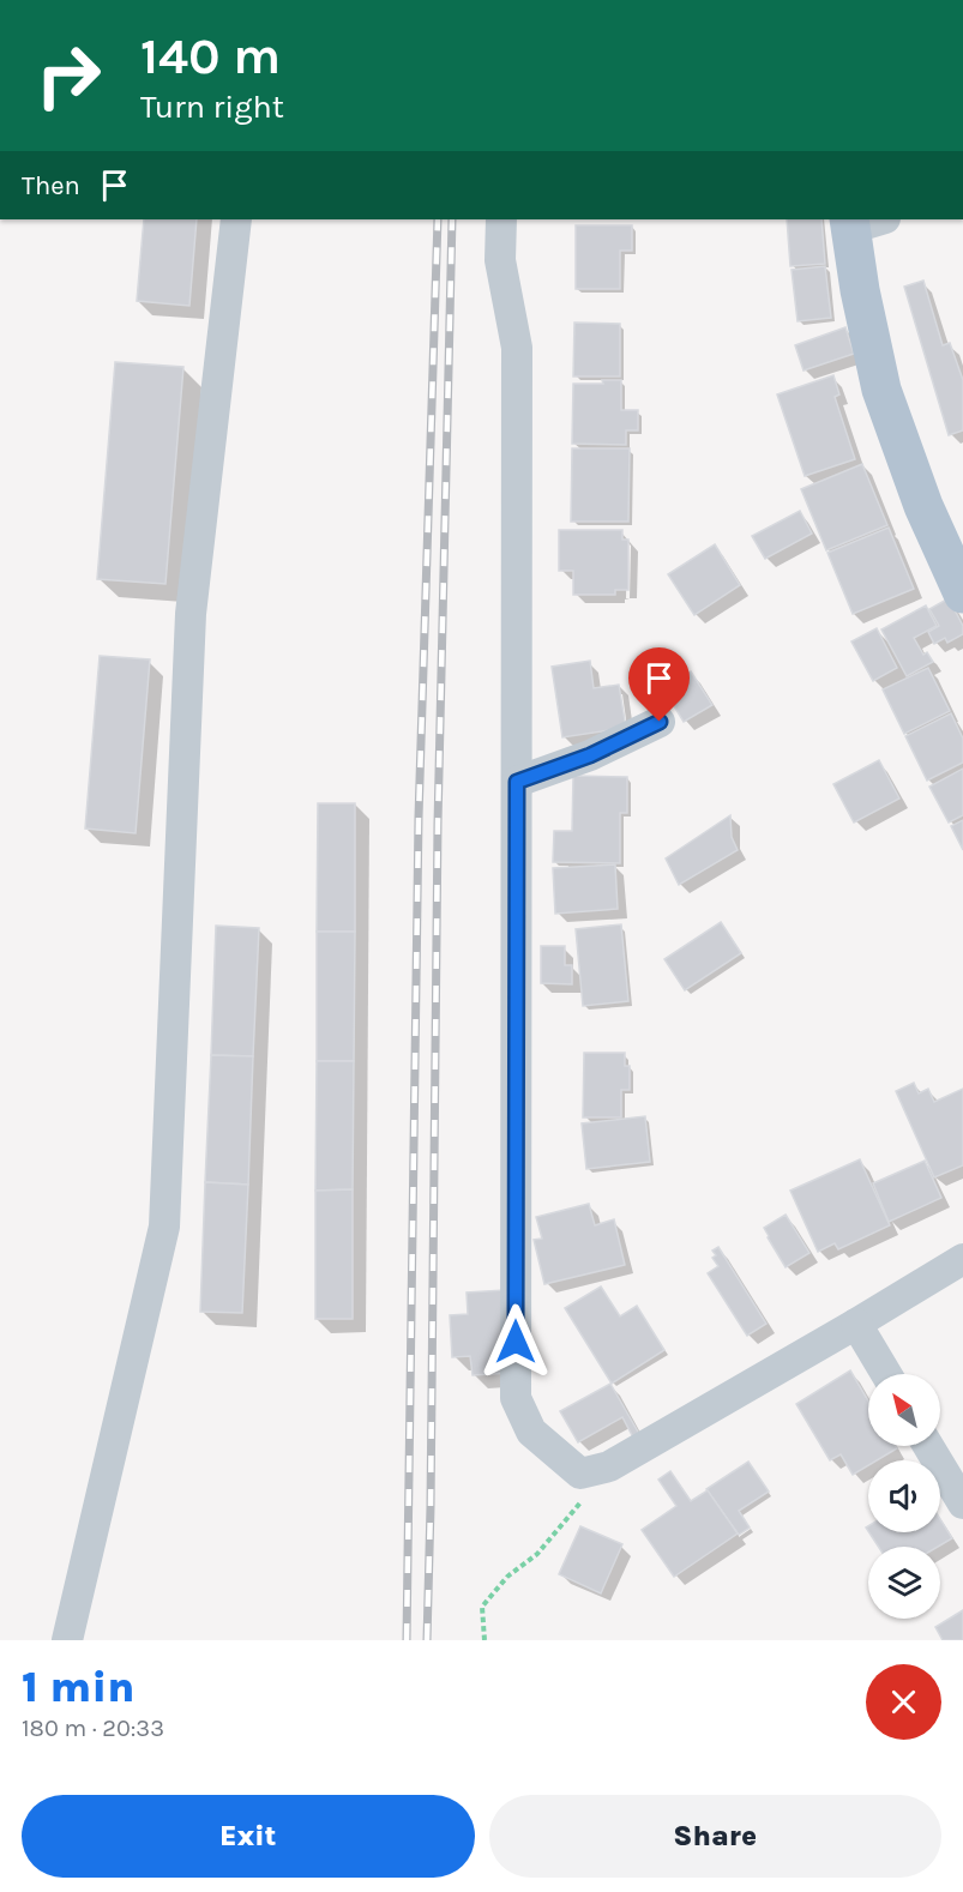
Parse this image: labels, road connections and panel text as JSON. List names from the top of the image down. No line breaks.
{"north":"top left","page":{"turn":["140 m","Turn right"],"then":"Then","heading":["1 min","180 m · 20:33"],"buttons":["Exit","Share"]}}
